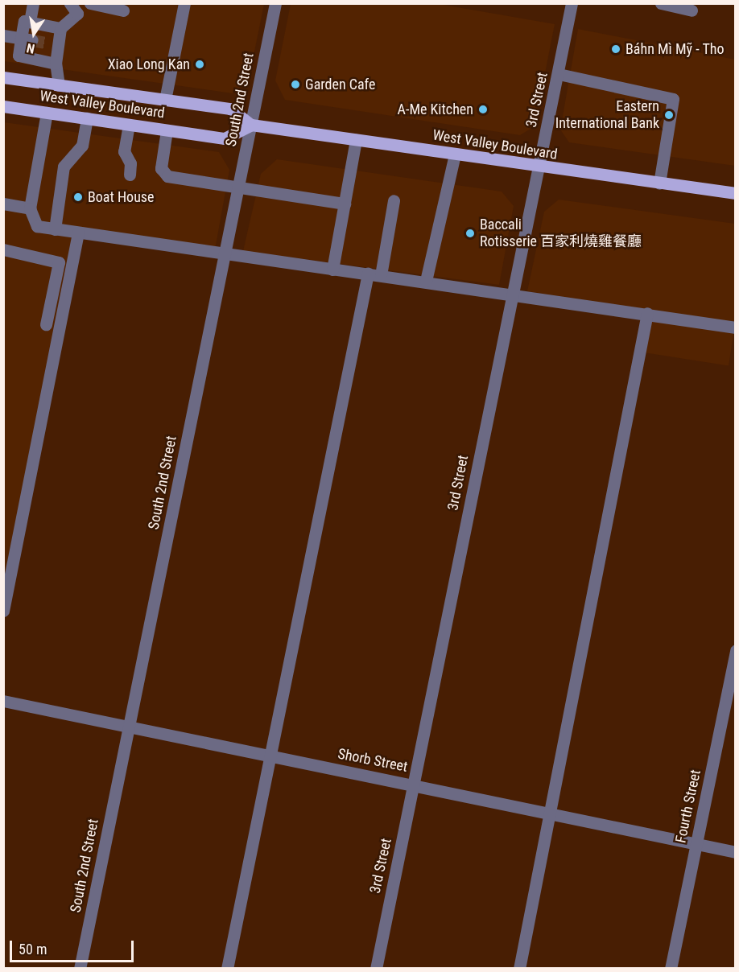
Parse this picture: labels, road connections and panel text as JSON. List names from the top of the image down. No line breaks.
{"streets":{"main road":["West Valley Boulevard"],"street":["South 2nd Street","3rd Street","Shorb Street","Fourth Street"]},"crossings":[["South 2nd Street","West Valley Boulevard"],["South 2nd Street","Shorb Street"],["3rd Street","West Valley Boulevard"],["3rd Street","Shorb Street"],["Shorb Street","Fourth Street"]],"places":["Báhn Mì Mỹ - Tho","Xiao Long Kan","Garden Cafe","A-Me Kitchen","Eastern International Bank","Boat House","Baccali Rotisserie 百家利燒雞餐廳"],"scale_bar":"50 m","north":"bottom"}
